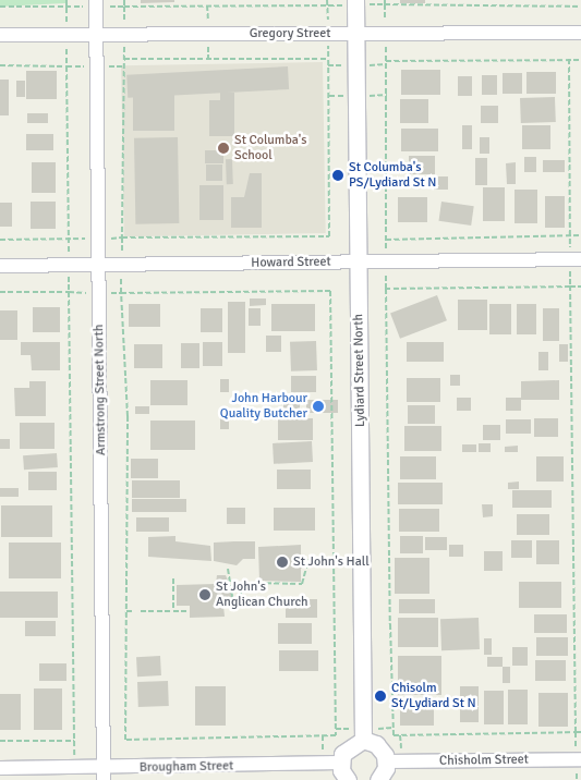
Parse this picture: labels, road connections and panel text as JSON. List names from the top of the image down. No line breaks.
{"streets":{"street":["Gregory Street","Howard Street","Lydiard Street North","Armstrong Street North","Chisholm Street","Brougham Street"]},"crossings":[["Gregory Street","Lydiard Street North"],["Gregory Street","Armstrong Street North"],["Howard Street","Lydiard Street North"],["Howard Street","Armstrong Street North"],["Armstrong Street North","Brougham Street"]],"places":["St Columba's School","St Columba's PS/Lydiard St N","John Harbour Quality Butcher","St John's Hall","St John's Anglican Church","Chisolm St/Lydiard St N"]}
